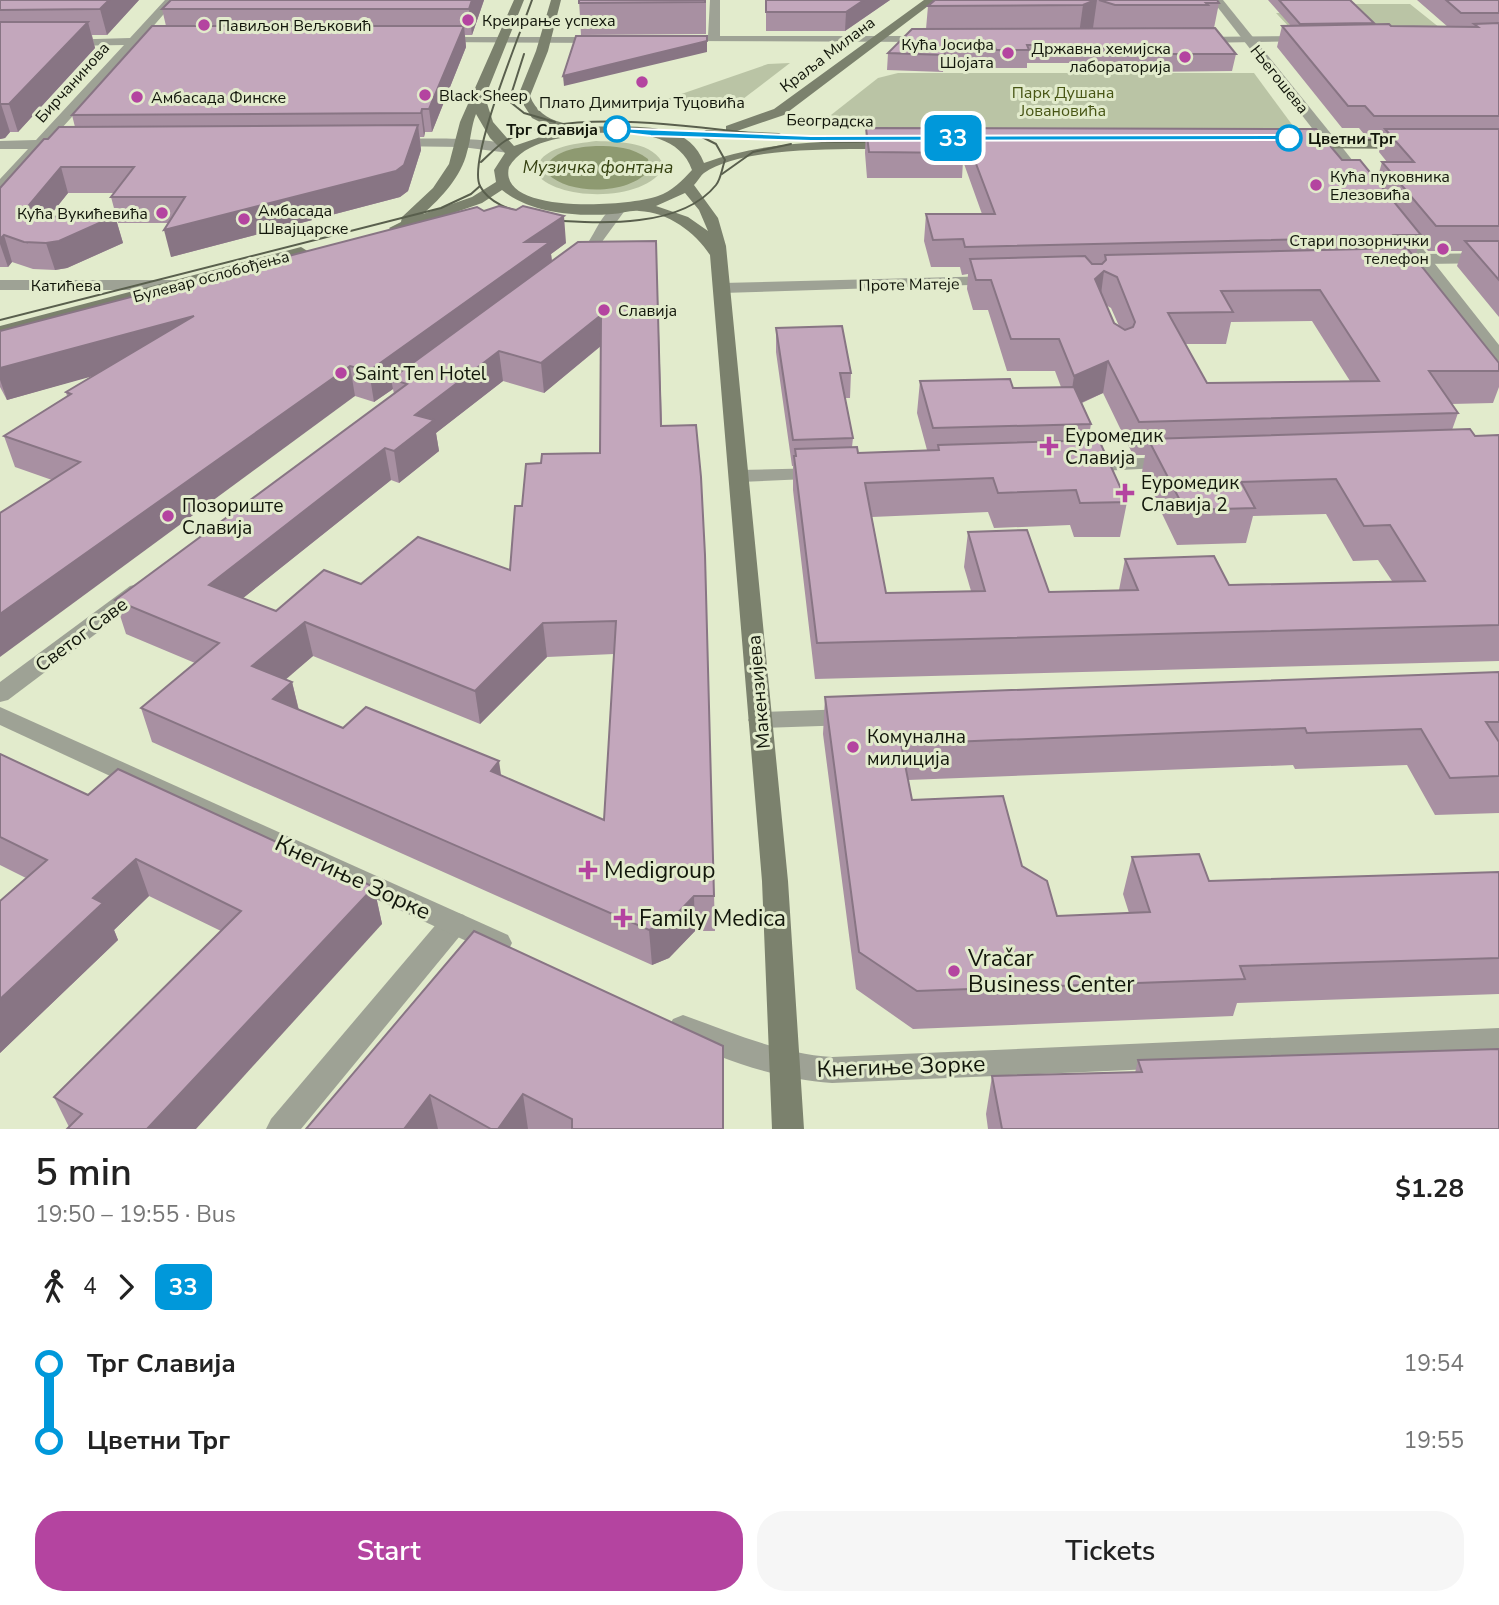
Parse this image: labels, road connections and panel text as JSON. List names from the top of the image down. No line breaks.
{"streets":{"main road":["Краља Милана","Београдска","Булевар ослобођења","Макензијева"],"street":["Његошева","Бирчанинова","Проте Матеје","Катићева","Светог Саве","Кнегиње Зорке"]},"crossings":[["Краља Милана","Београдска"],["Булевар ослобођења","Катићева"],["Проте Матеје","Макензијева"],["Макензијева","Кнегиње Зорке"]],"water":["Музичка фонтана"],"parks":["Парк Душана Јовановића"],"places":{"other":["Креирање успеха","Павиљон Вељковић","Кућа Јосифа Шојата","Државна хемијска лабораторија","Плато Димитрија Туцовића","Black Sheep","Амбасада Финске","Трг Славија","Цветни Трг","Кућа пуковника Елезовића","Кућа Вукићевића","Амбасада Швајцарске","Стари позорнички телефон","Славија","Saint Ten Hotel","Позориште Славија","Комунална милиција","Vračar Business Center"],"health":["Еуромедик Славија","Еуромедик Славија 2","Medigroup","Family Medica"]},"lines":["bus line 33"],"page":{"on_map":"33","heading":["5 min","19:50 – 19:55 · Bus","$1.28"],"legs":["4","33"],"list":[{"name":"Трг Славија","value":"19:54"},{"name":"Цветни Трг","value":"19:55"}],"buttons":["Start","Tickets"]}}
